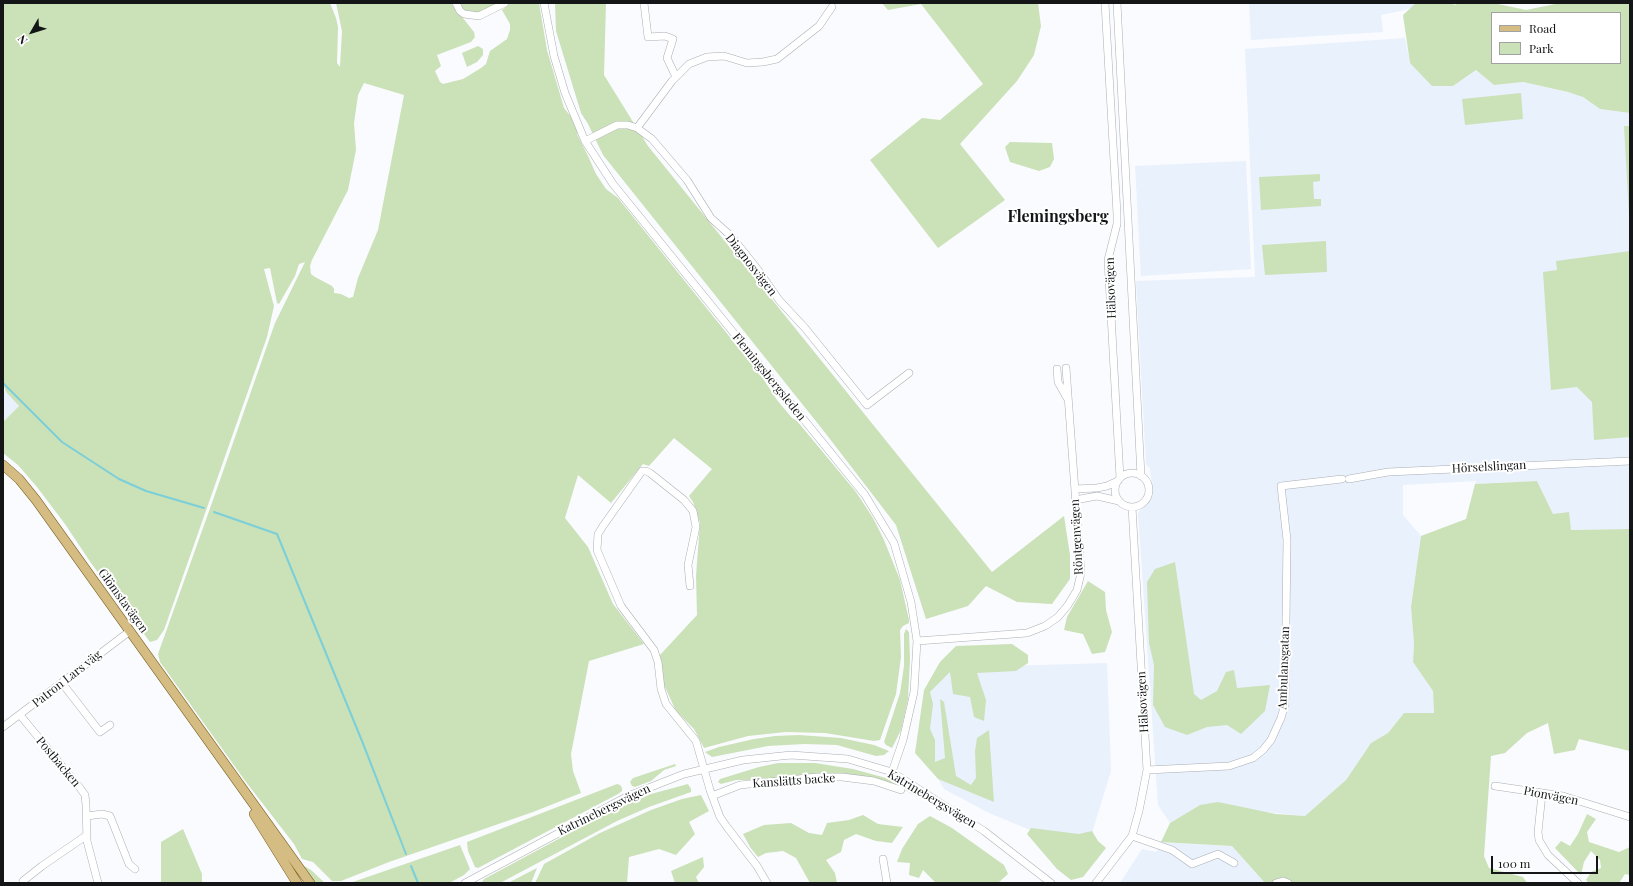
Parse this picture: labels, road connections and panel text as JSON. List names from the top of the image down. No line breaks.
{"streets":{"main road":["Glömstavägen"],"street":["Diagnosvägen","Hälsovägen","Flemingsbergsleden","Hörselslingan","Röntgenvägen","Ambulansgatan","Patron Lars väg","Postbacken","Kanslätts backe","Pionvägen","Katrinebergsvägen"]},"crossings":[["Hälsovägen","Ambulansgatan"],["Flemingsbergsleden","Röntgenvägen"],["Flemingsbergsleden","Katrinebergsvägen"],["Hörselslingan","Ambulansgatan"],["Glömstavägen","Patron Lars väg"],["Patron Lars väg","Postbacken"]],"districts":["Flemingsberg"],"legend":["Road","Park"],"scale_bar":"100 m","north":"bottom left"}
